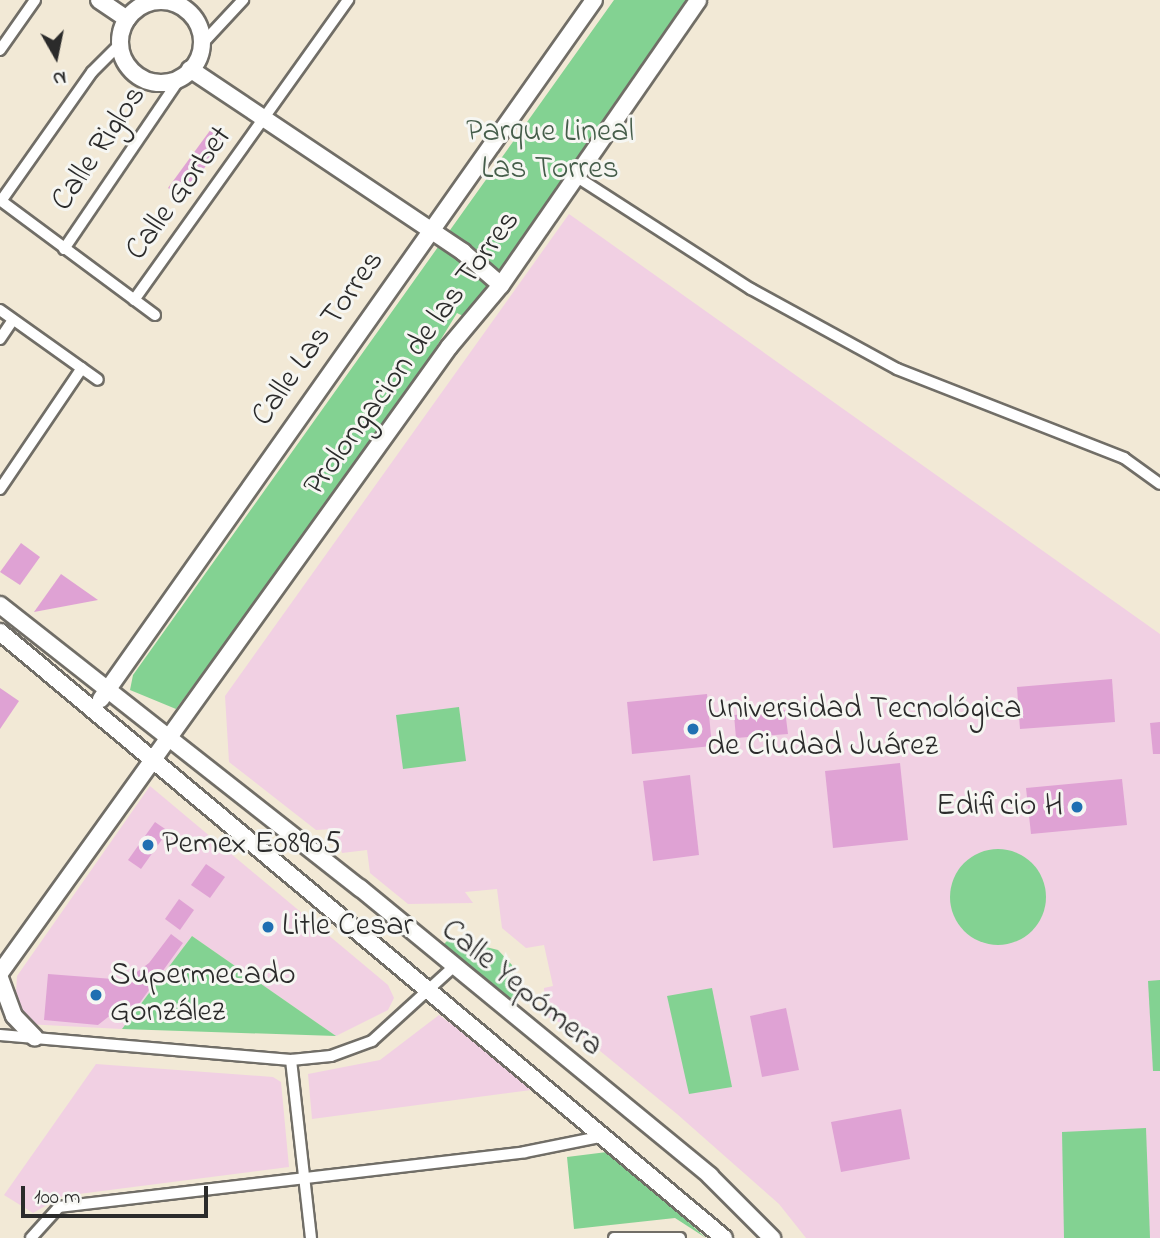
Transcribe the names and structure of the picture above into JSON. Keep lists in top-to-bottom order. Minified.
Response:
{"streets":{"main road":["Calle Las Torres","Prolongacion de las Torres","Calle Yepómera"],"street":["Calle Riglos","Calle Gorbet"]},"crossings":[["Calle Las Torres","Calle Yepómera"],["Prolongacion de las Torres","Calle Yepómera"]],"parks":["Parque Lineal Las Torres"],"places":["Universidad Tecnológica de Ciudad Juárez","Edificio H","Pemex E08905","Litle Cesar","Supermecado González"],"scale_bar":"100 m","north":"bottom"}
